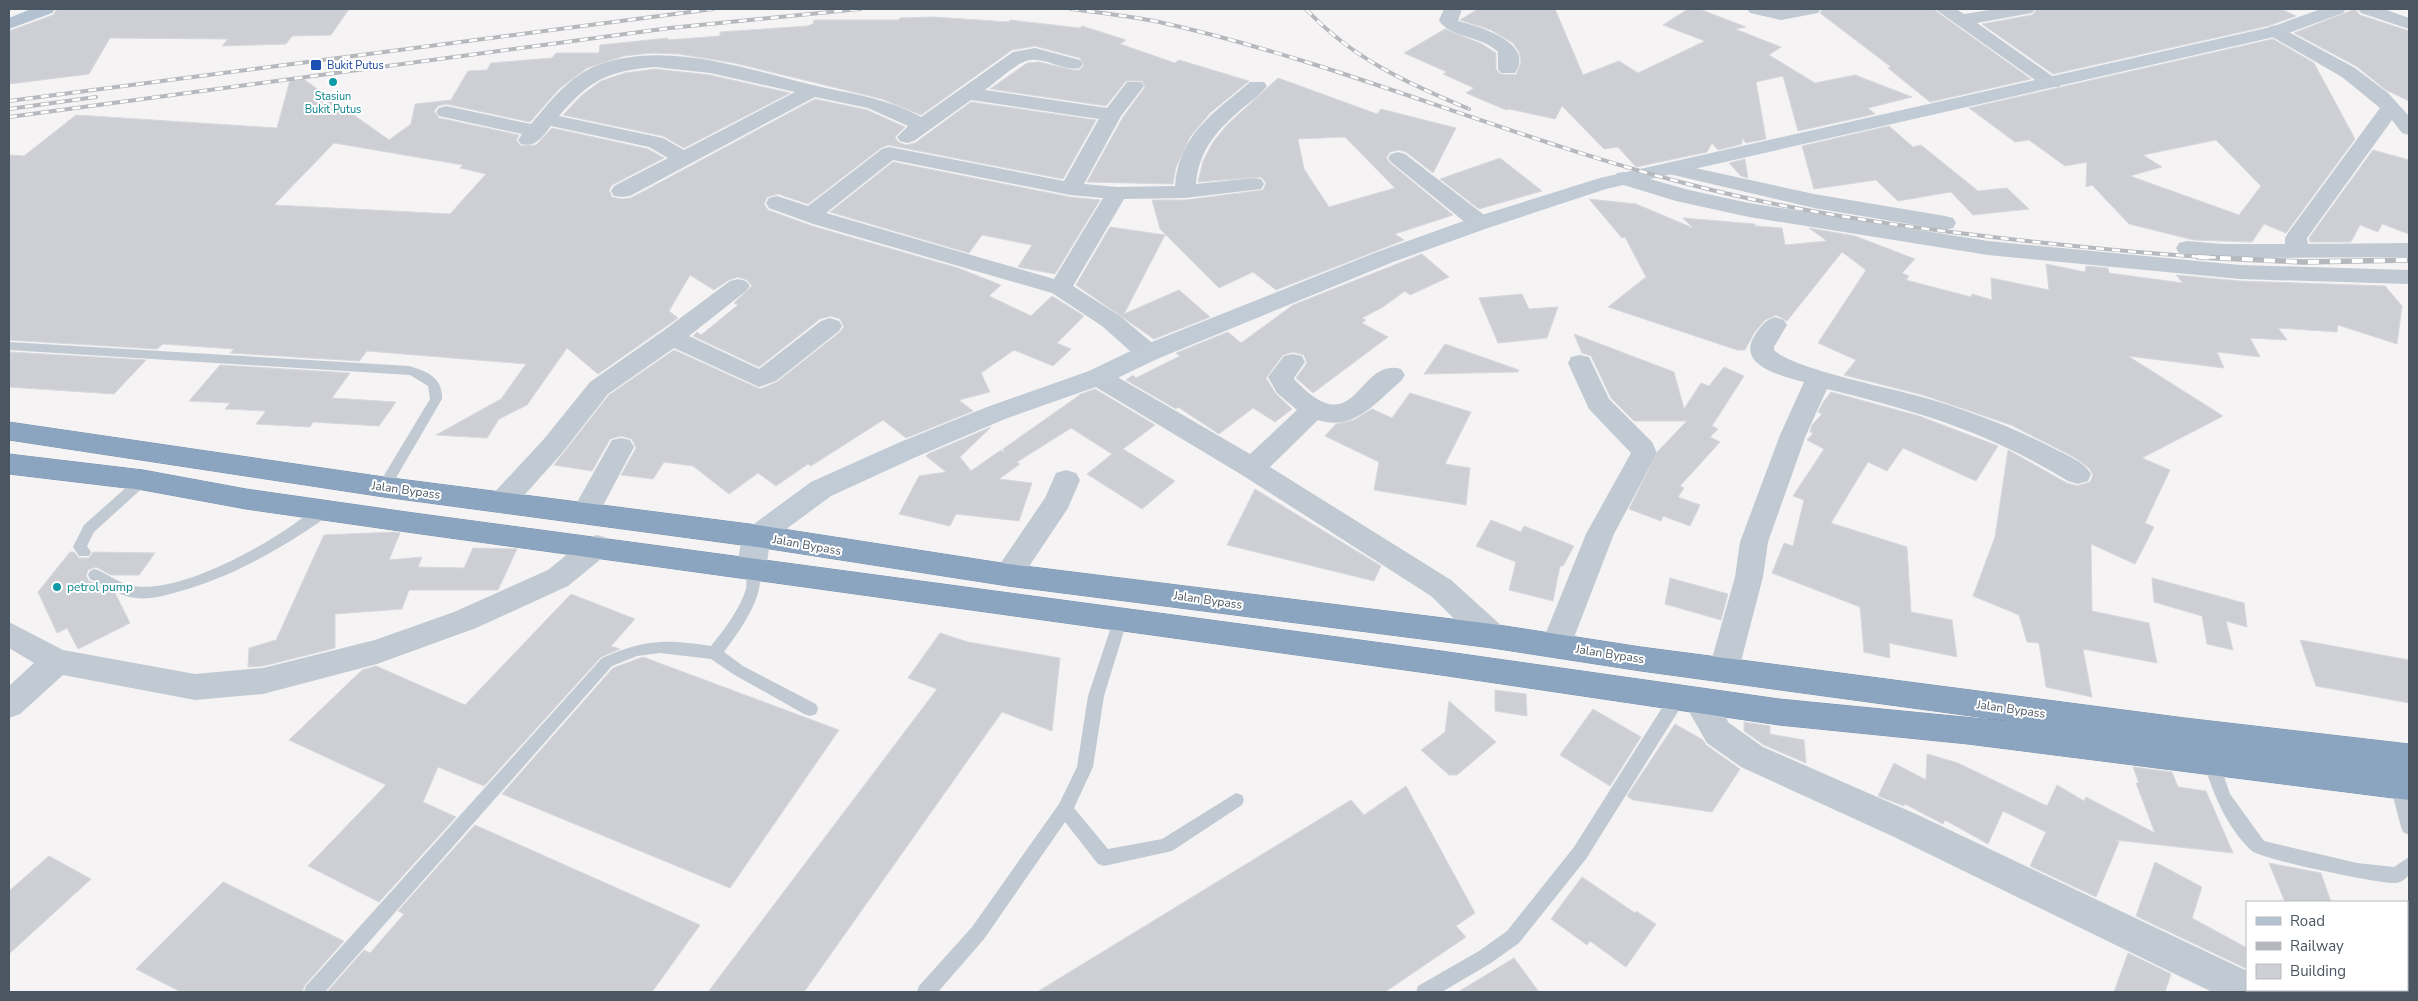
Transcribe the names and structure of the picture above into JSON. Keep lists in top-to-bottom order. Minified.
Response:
{"streets":{"highway":["Jalan Bypass"]},"places":{"transit":["Bukit Putus"],"other":["Stasiun Bukit Putus","petrol pump"]},"legend":["Road","Railway","Building"]}
